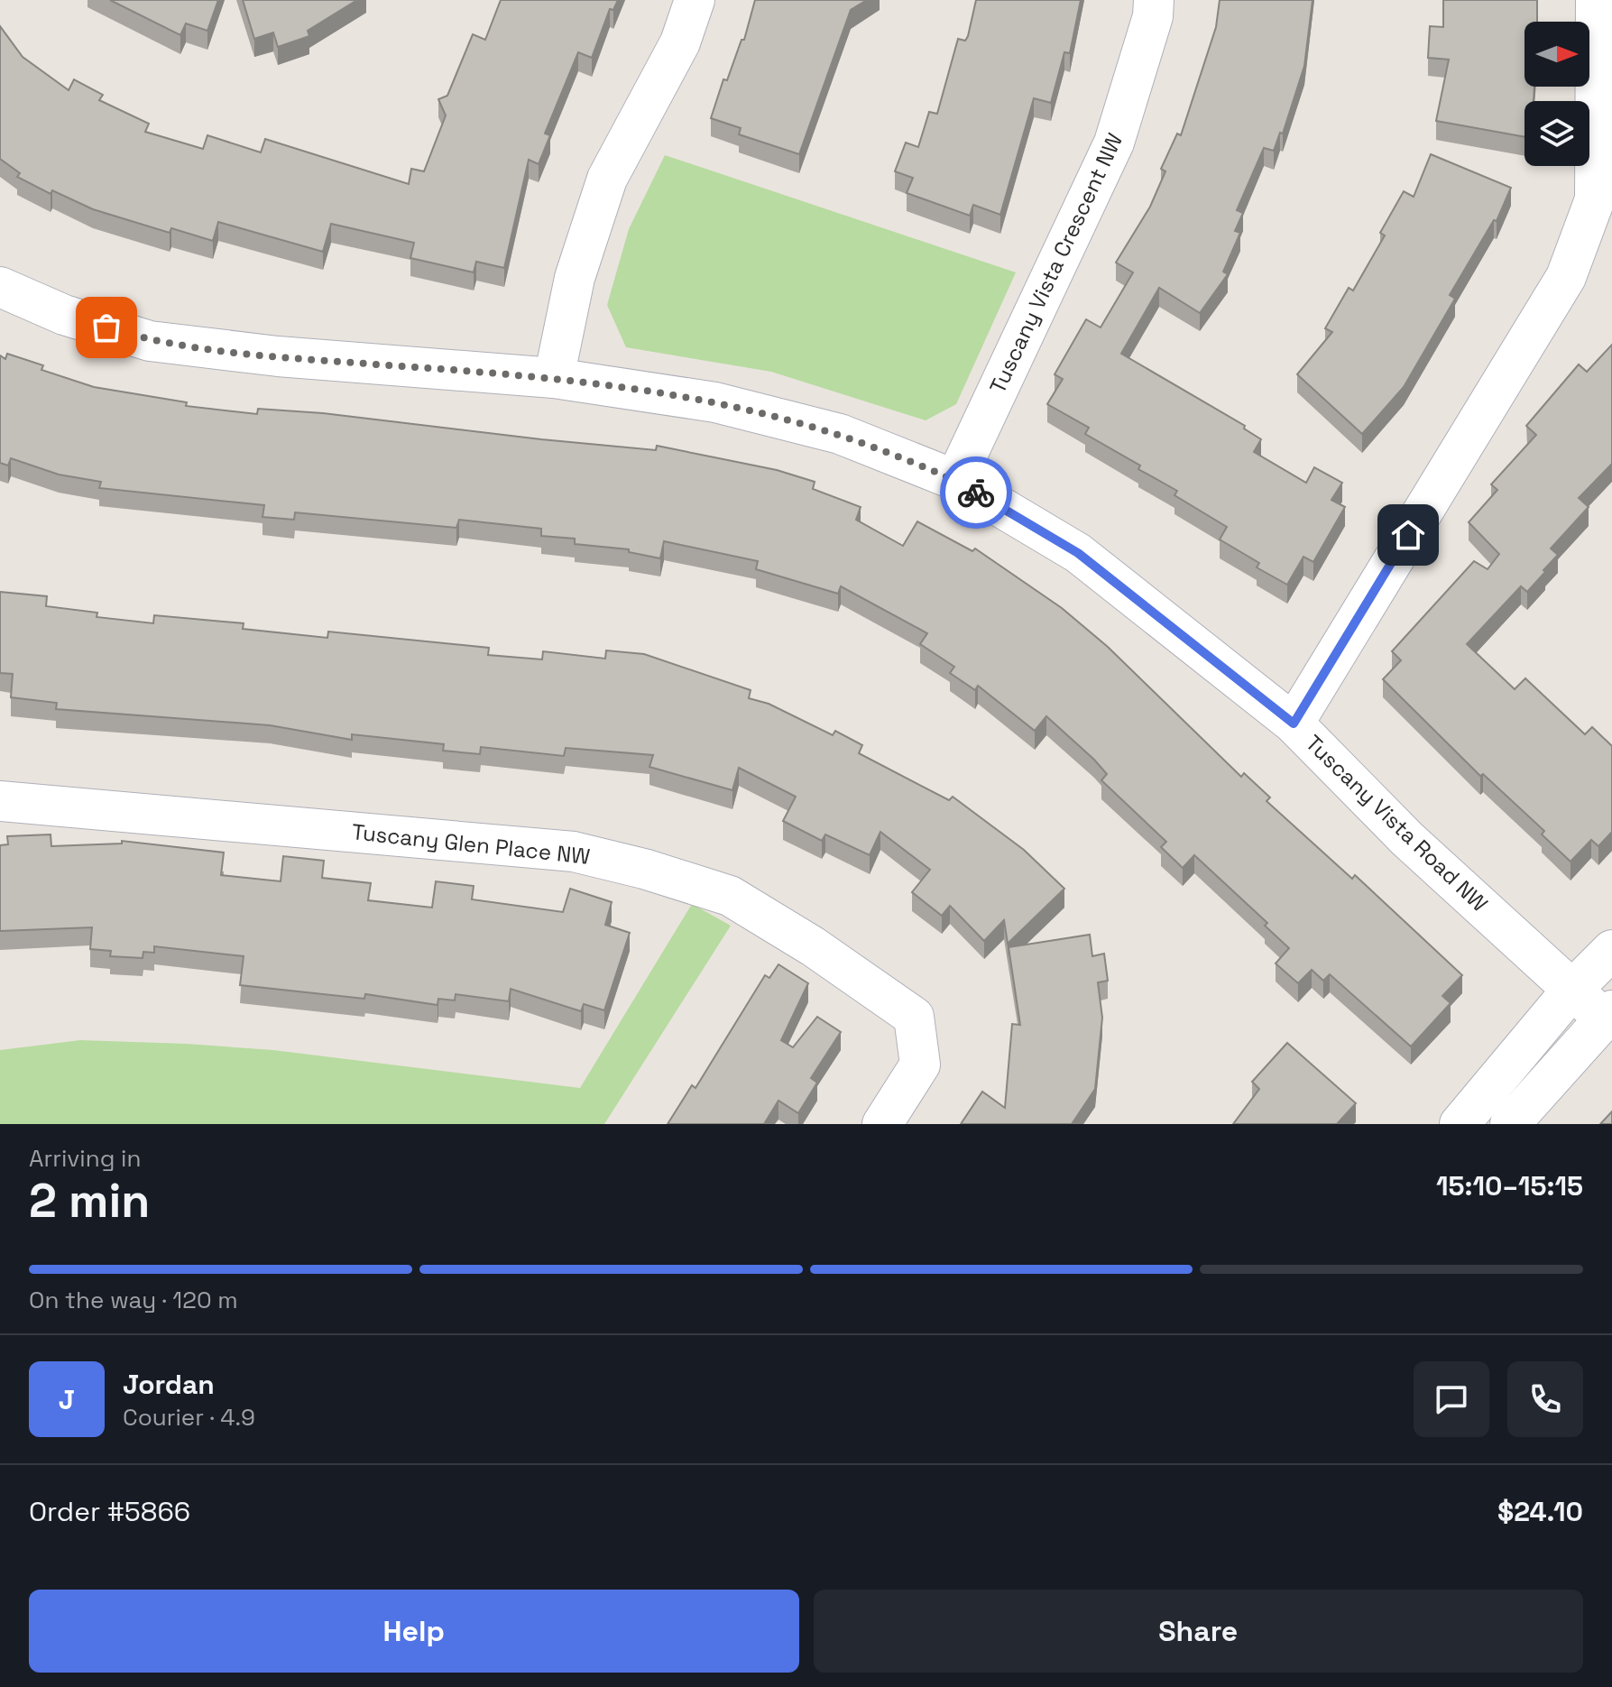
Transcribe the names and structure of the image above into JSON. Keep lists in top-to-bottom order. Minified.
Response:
{"streets":{"street":["Tuscany Vista Crescent NW","Tuscany Vista Road NW","Tuscany Glen Place NW"]},"crossings":[["Tuscany Vista Crescent NW","Tuscany Vista Road NW"]],"north":"right","page":{"heading":["2 min","Arriving in","15:10–15:15"],"panel":["Jordan","Courier · 4.9","Order #5866","$24.10"],"bar":"On the way · 120 m","round":"J","buttons":["Help","Share"]}}
